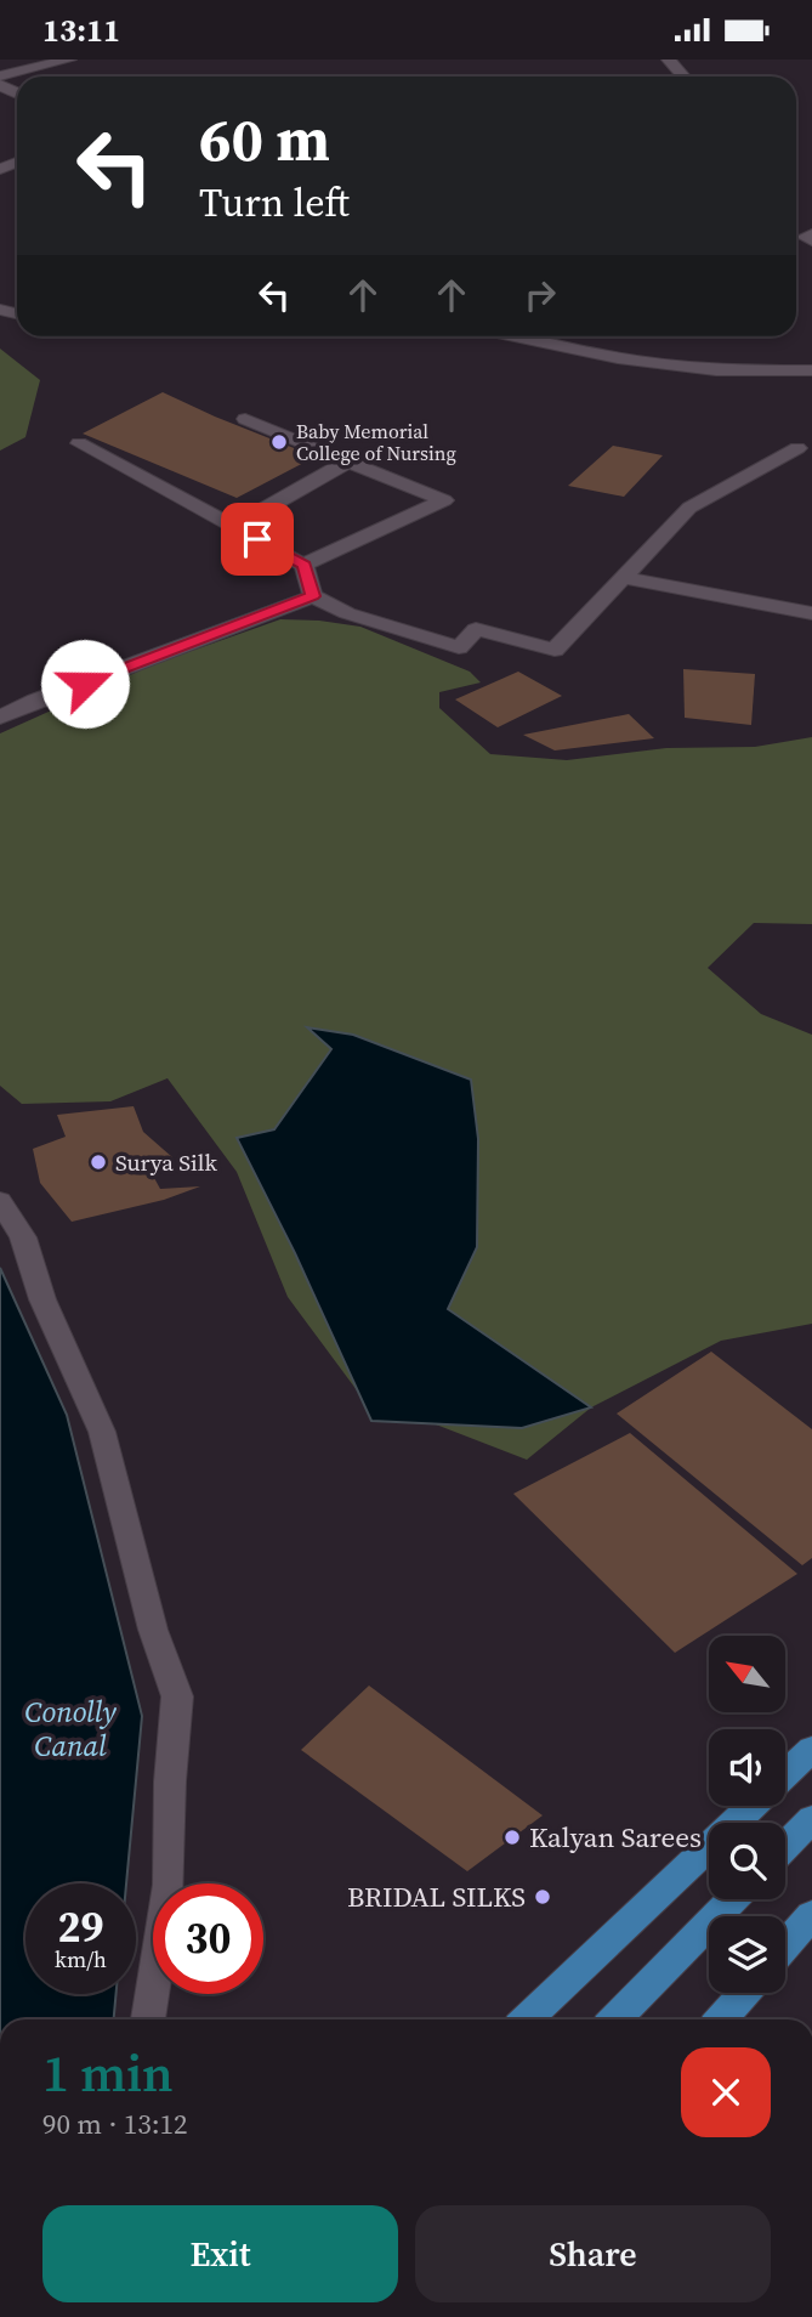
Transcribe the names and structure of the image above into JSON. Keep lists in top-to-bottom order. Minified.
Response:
{"water":["Conolly Canal"],"places":["Baby Memorial College of Nursing","Surya Silk","Kalyan Sarees","BRIDAL SILKS"],"north":"top left","page":{"status":"13:11","turn":["60 m","Turn left"],"speed":"29 km/h","limit":"30","heading":["1 min","90 m · 13:12"],"buttons":["Exit","Share"]}}
